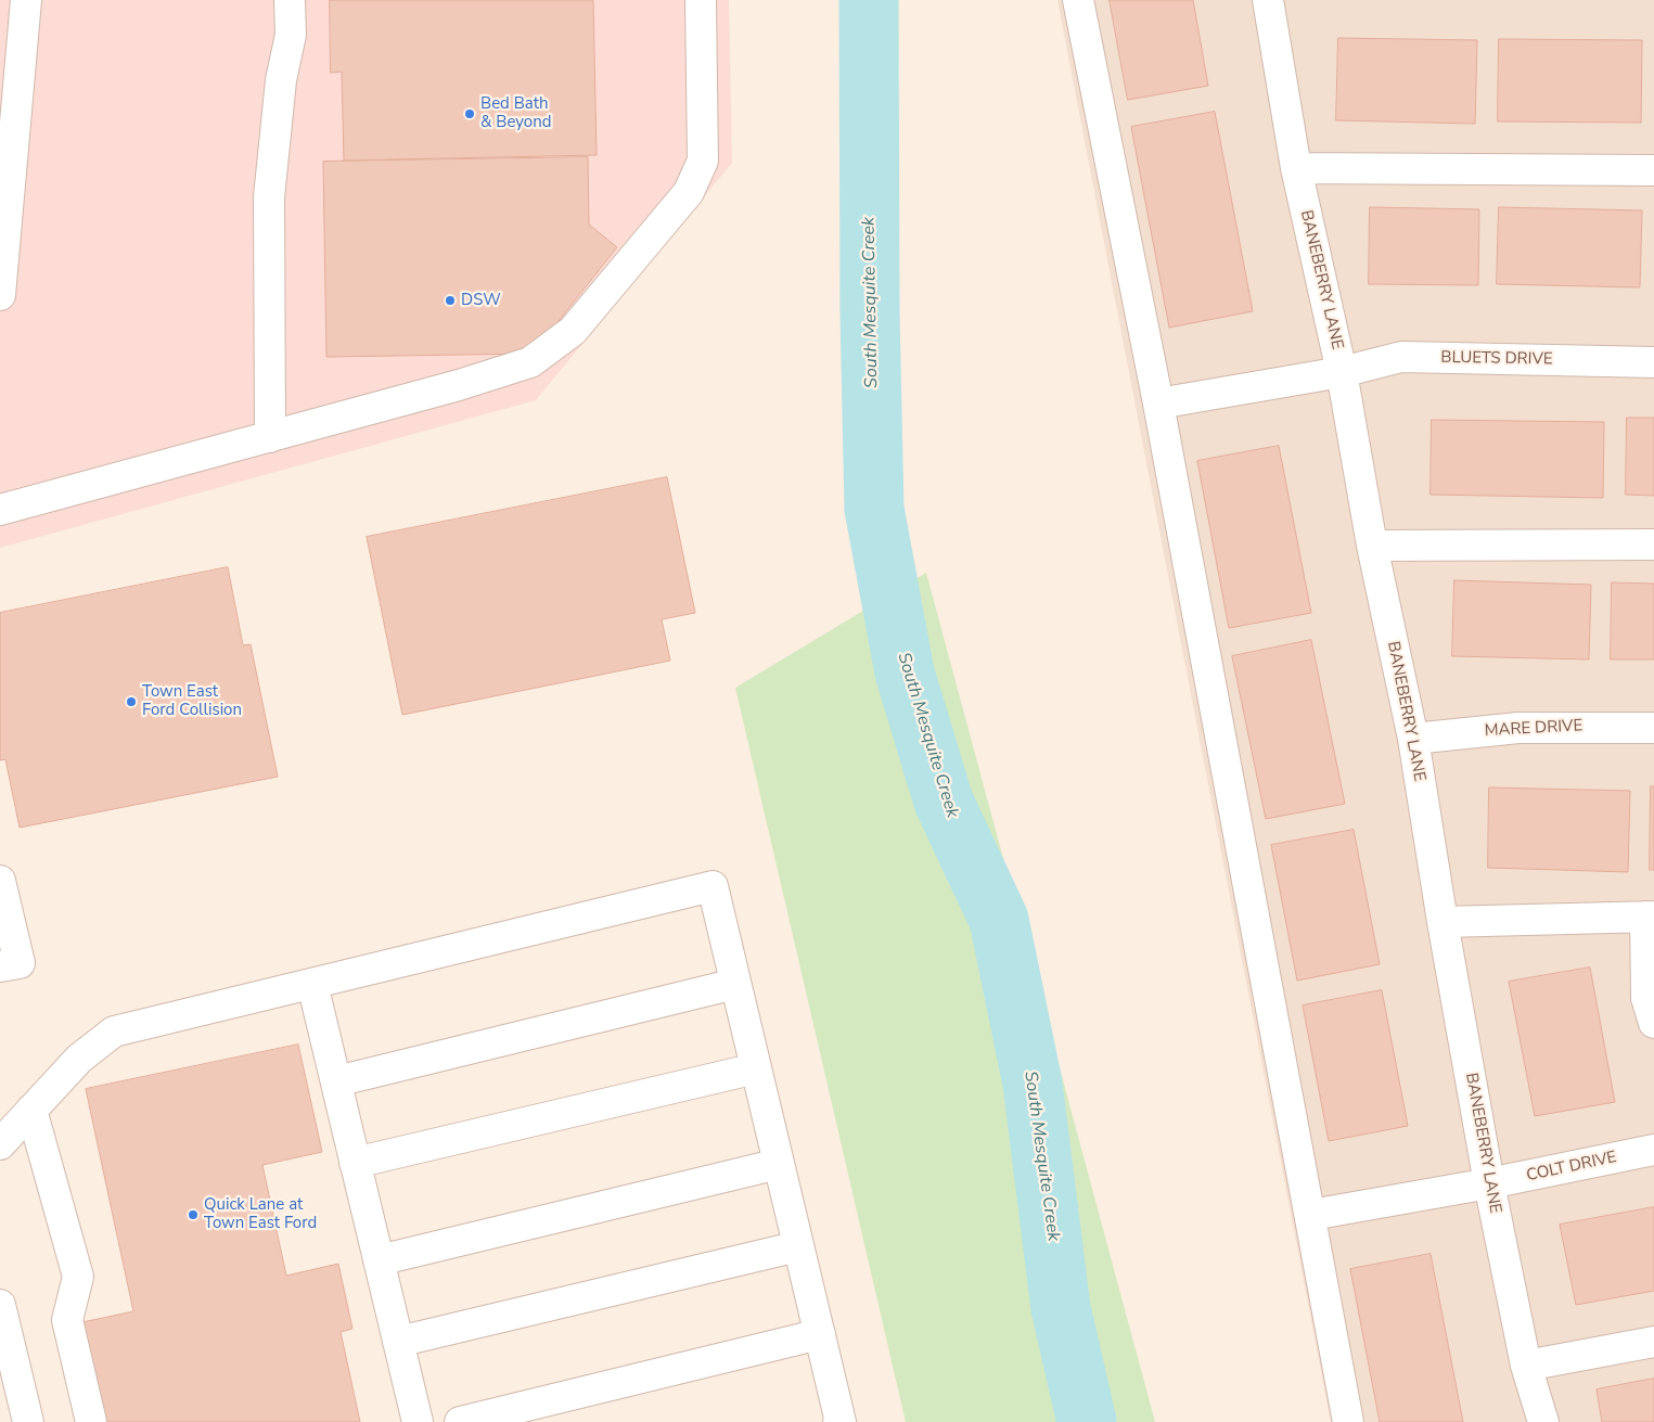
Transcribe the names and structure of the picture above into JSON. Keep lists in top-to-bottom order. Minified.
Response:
{"streets":{"street":["BANEBERRY LANE","BLUETS DRIVE","MARE DRIVE","COLT DRIVE"]},"crossings":[["BANEBERRY LANE","BLUETS DRIVE"],["BANEBERRY LANE","MARE DRIVE"],["BANEBERRY LANE","COLT DRIVE"]],"water":["South Mesquite Creek"],"places":["Bed Bath & Beyond","DSW","Town East Ford Collision","Quick Lane at Town East Ford"]}
